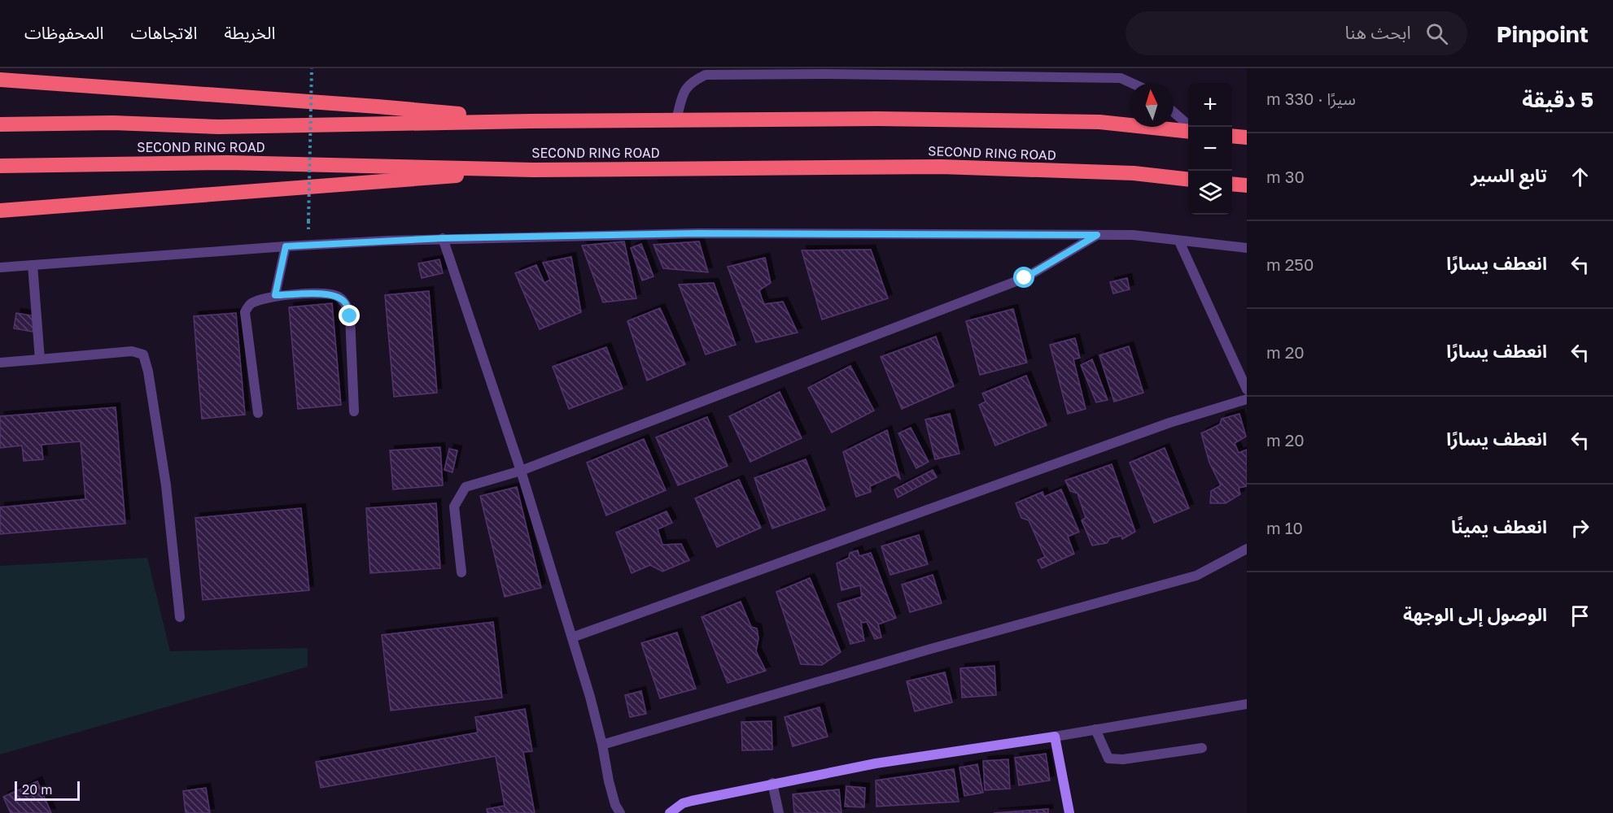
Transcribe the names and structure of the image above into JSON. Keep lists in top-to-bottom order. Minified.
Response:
{"streets":{"highway":["SECOND RING ROAD"]},"scale_bar":"20 m","north":"top","page":{"header":"Pinpoint","search":"ابحث هنا","nav":["الخريطة","الاتجاهات","المحفوظات"],"heading":["5 دقيقة","سيرًا · 330 m"],"map_buttons":["+","−"],"list":[["تابع السير","30 m"],["انعطف يسارًا","250 m"],["انعطف يسارًا","20 m"],["انعطف يسارًا","20 m"],["انعطف يمينًا","10 m"],"الوصول إلى الوجهة"],"scale":"20 m"}}
